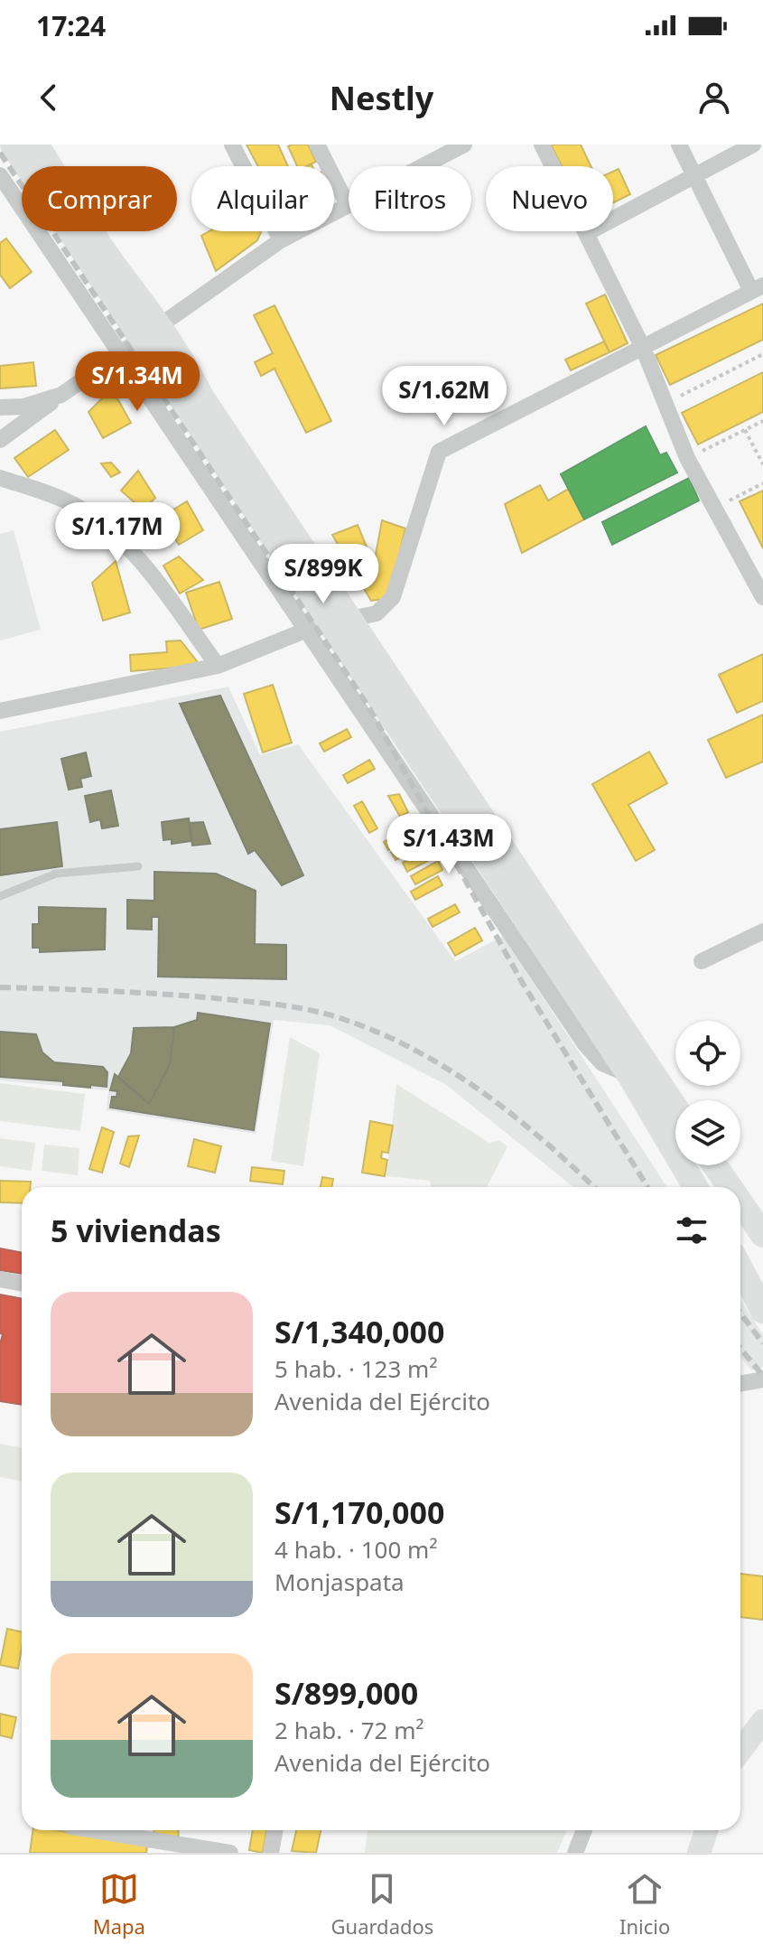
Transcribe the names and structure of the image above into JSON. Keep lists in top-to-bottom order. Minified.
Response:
{"page":{"status":"17:24","header":"Nestly","chip":["Comprar","Alquilar","Filtros","Nuevo"],"price":["S/1.34M","S/1.62M","S/1.17M","S/899K","S/1.43M"],"heading":"5 viviendas","list":[{"name":"S/1,340,000","note":"5 hab. · 123 m² · Avenida del Ejército"},{"name":"S/1,170,000","note":"4 hab. · 100 m² · Monjaspata"},{"name":"S/899,000","note":"2 hab. · 72 m² · Avenida del Ejército"}],"tabs":["Mapa","Guardados","Inicio"]}}
